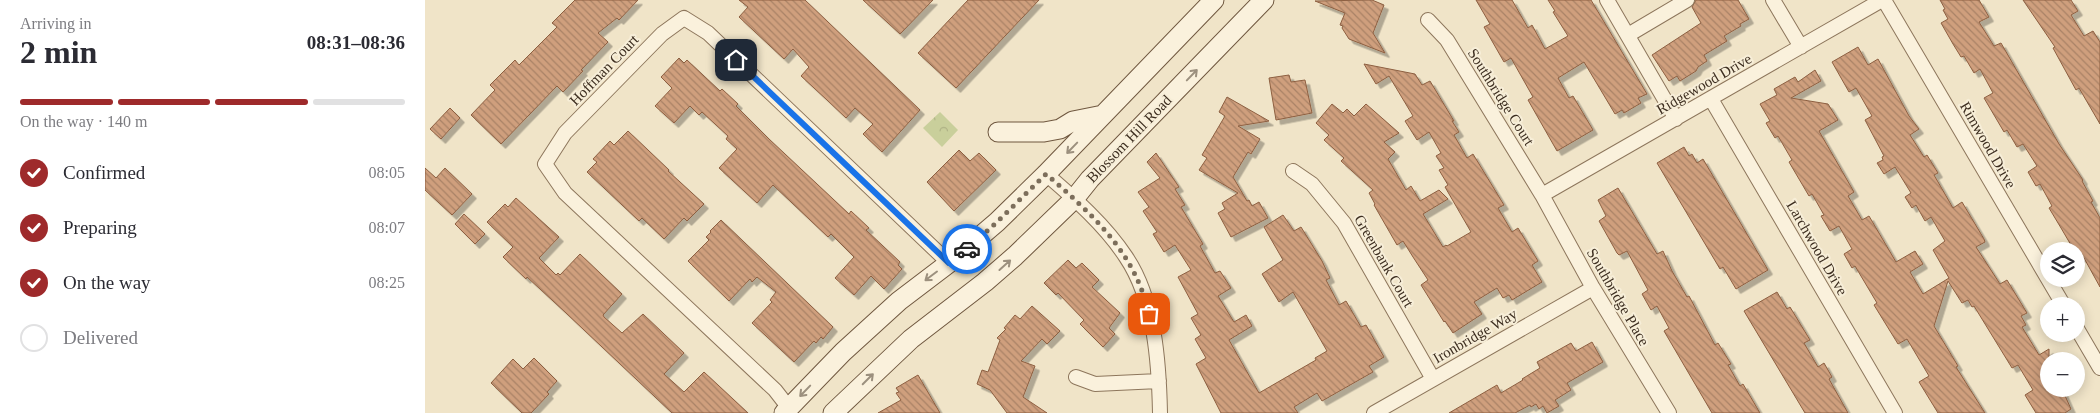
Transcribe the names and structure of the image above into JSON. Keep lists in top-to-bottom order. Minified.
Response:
{"streets":{"main road":["Blossom Hill Road"],"street":["Hoffman Court","Ridgewood Drive","Southbridge Court","Rimwood Drive","Larchwood Drive","Greenbank Court","Southbridge Place","Ironbridge Way"]},"crossings":[["Ridgewood Drive","Southbridge Court"],["Ridgewood Drive","Rimwood Drive"],["Ridgewood Drive","Larchwood Drive"],["Ridgewood Drive","Southbridge Place"],["Southbridge Court","Southbridge Place"],["Greenbank Court","Ironbridge Way"],["Southbridge Place","Ironbridge Way"]],"page":{"heading":["2 min","Arriving in","08:31–08:36"],"bar":"On the way · 140 m","list":[["Confirmed","08:05"],["Preparing","08:07"],["On the way","08:25"],"Delivered"],"map_buttons":["+","−"]}}
